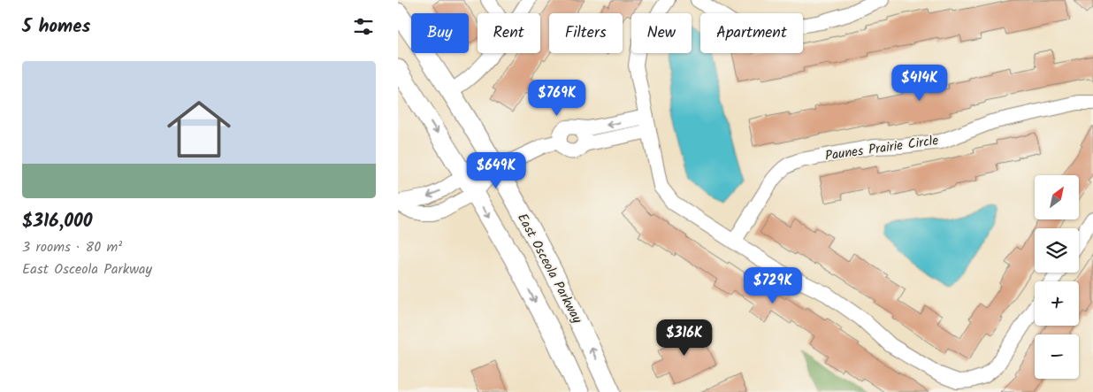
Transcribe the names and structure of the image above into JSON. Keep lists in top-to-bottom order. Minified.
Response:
{"streets":{"main road":["East Osceola Parkway"],"street":["Paunes Prairie Circle"]},"north":"top right","page":{"heading":"5 homes","chip":["Buy","Rent","Filters","New","Apartment"],"list":[{"name":"$316,000","note":"3 rooms · 80 m² · East Osceola Parkway"}],"price":["$414K","$769K","$649K","$729K","$316K"],"map_buttons":["+","−"]}}
